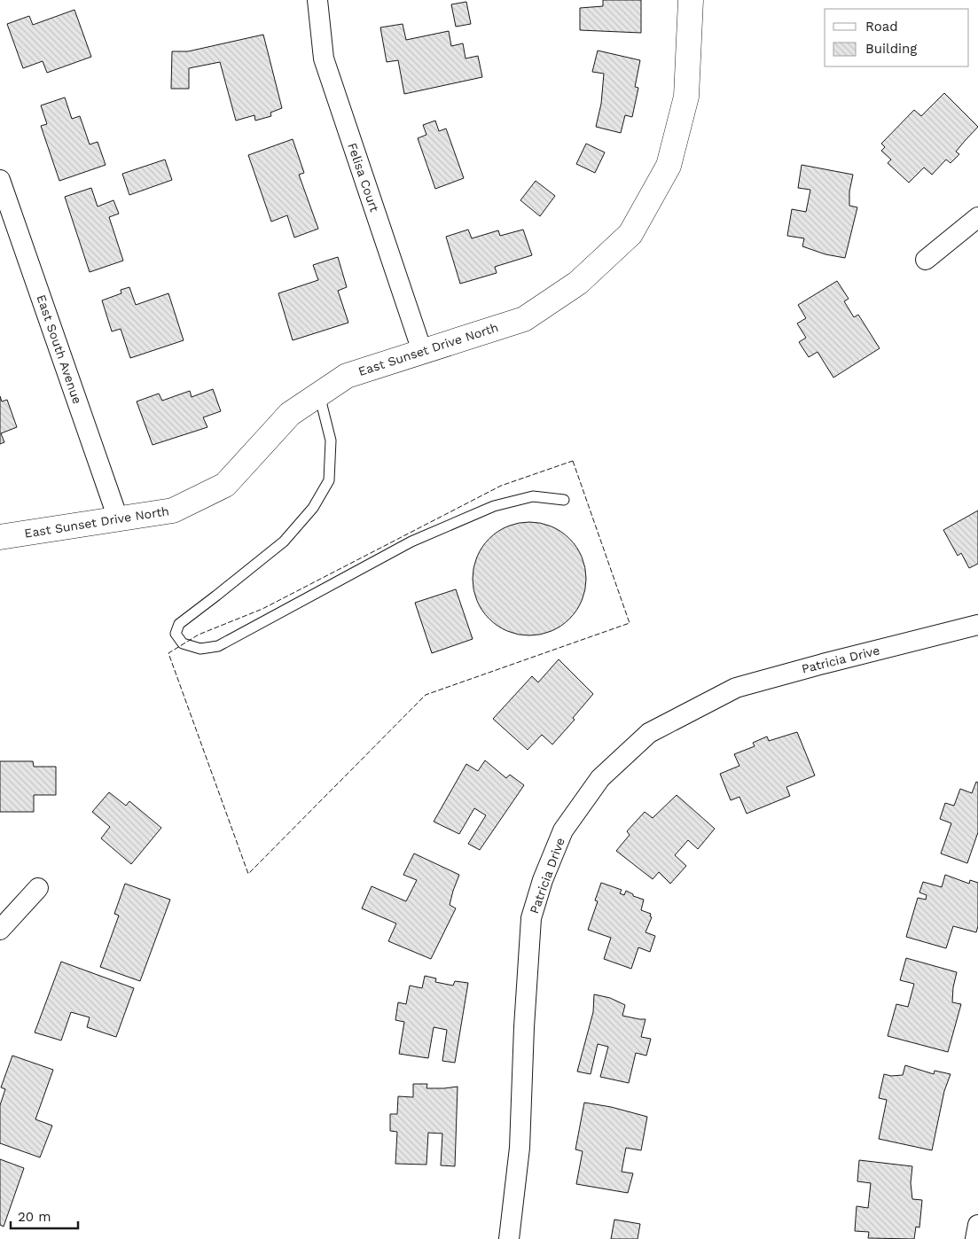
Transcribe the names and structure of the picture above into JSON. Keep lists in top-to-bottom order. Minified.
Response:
{"streets":{"street":["Felisa Court","East South Avenue","East Sunset Drive North","Patricia Drive"]},"crossings":[["Felisa Court","East Sunset Drive North"],["East South Avenue","East Sunset Drive North"]],"legend":["Road","Building"],"scale_bar":"20 m"}
